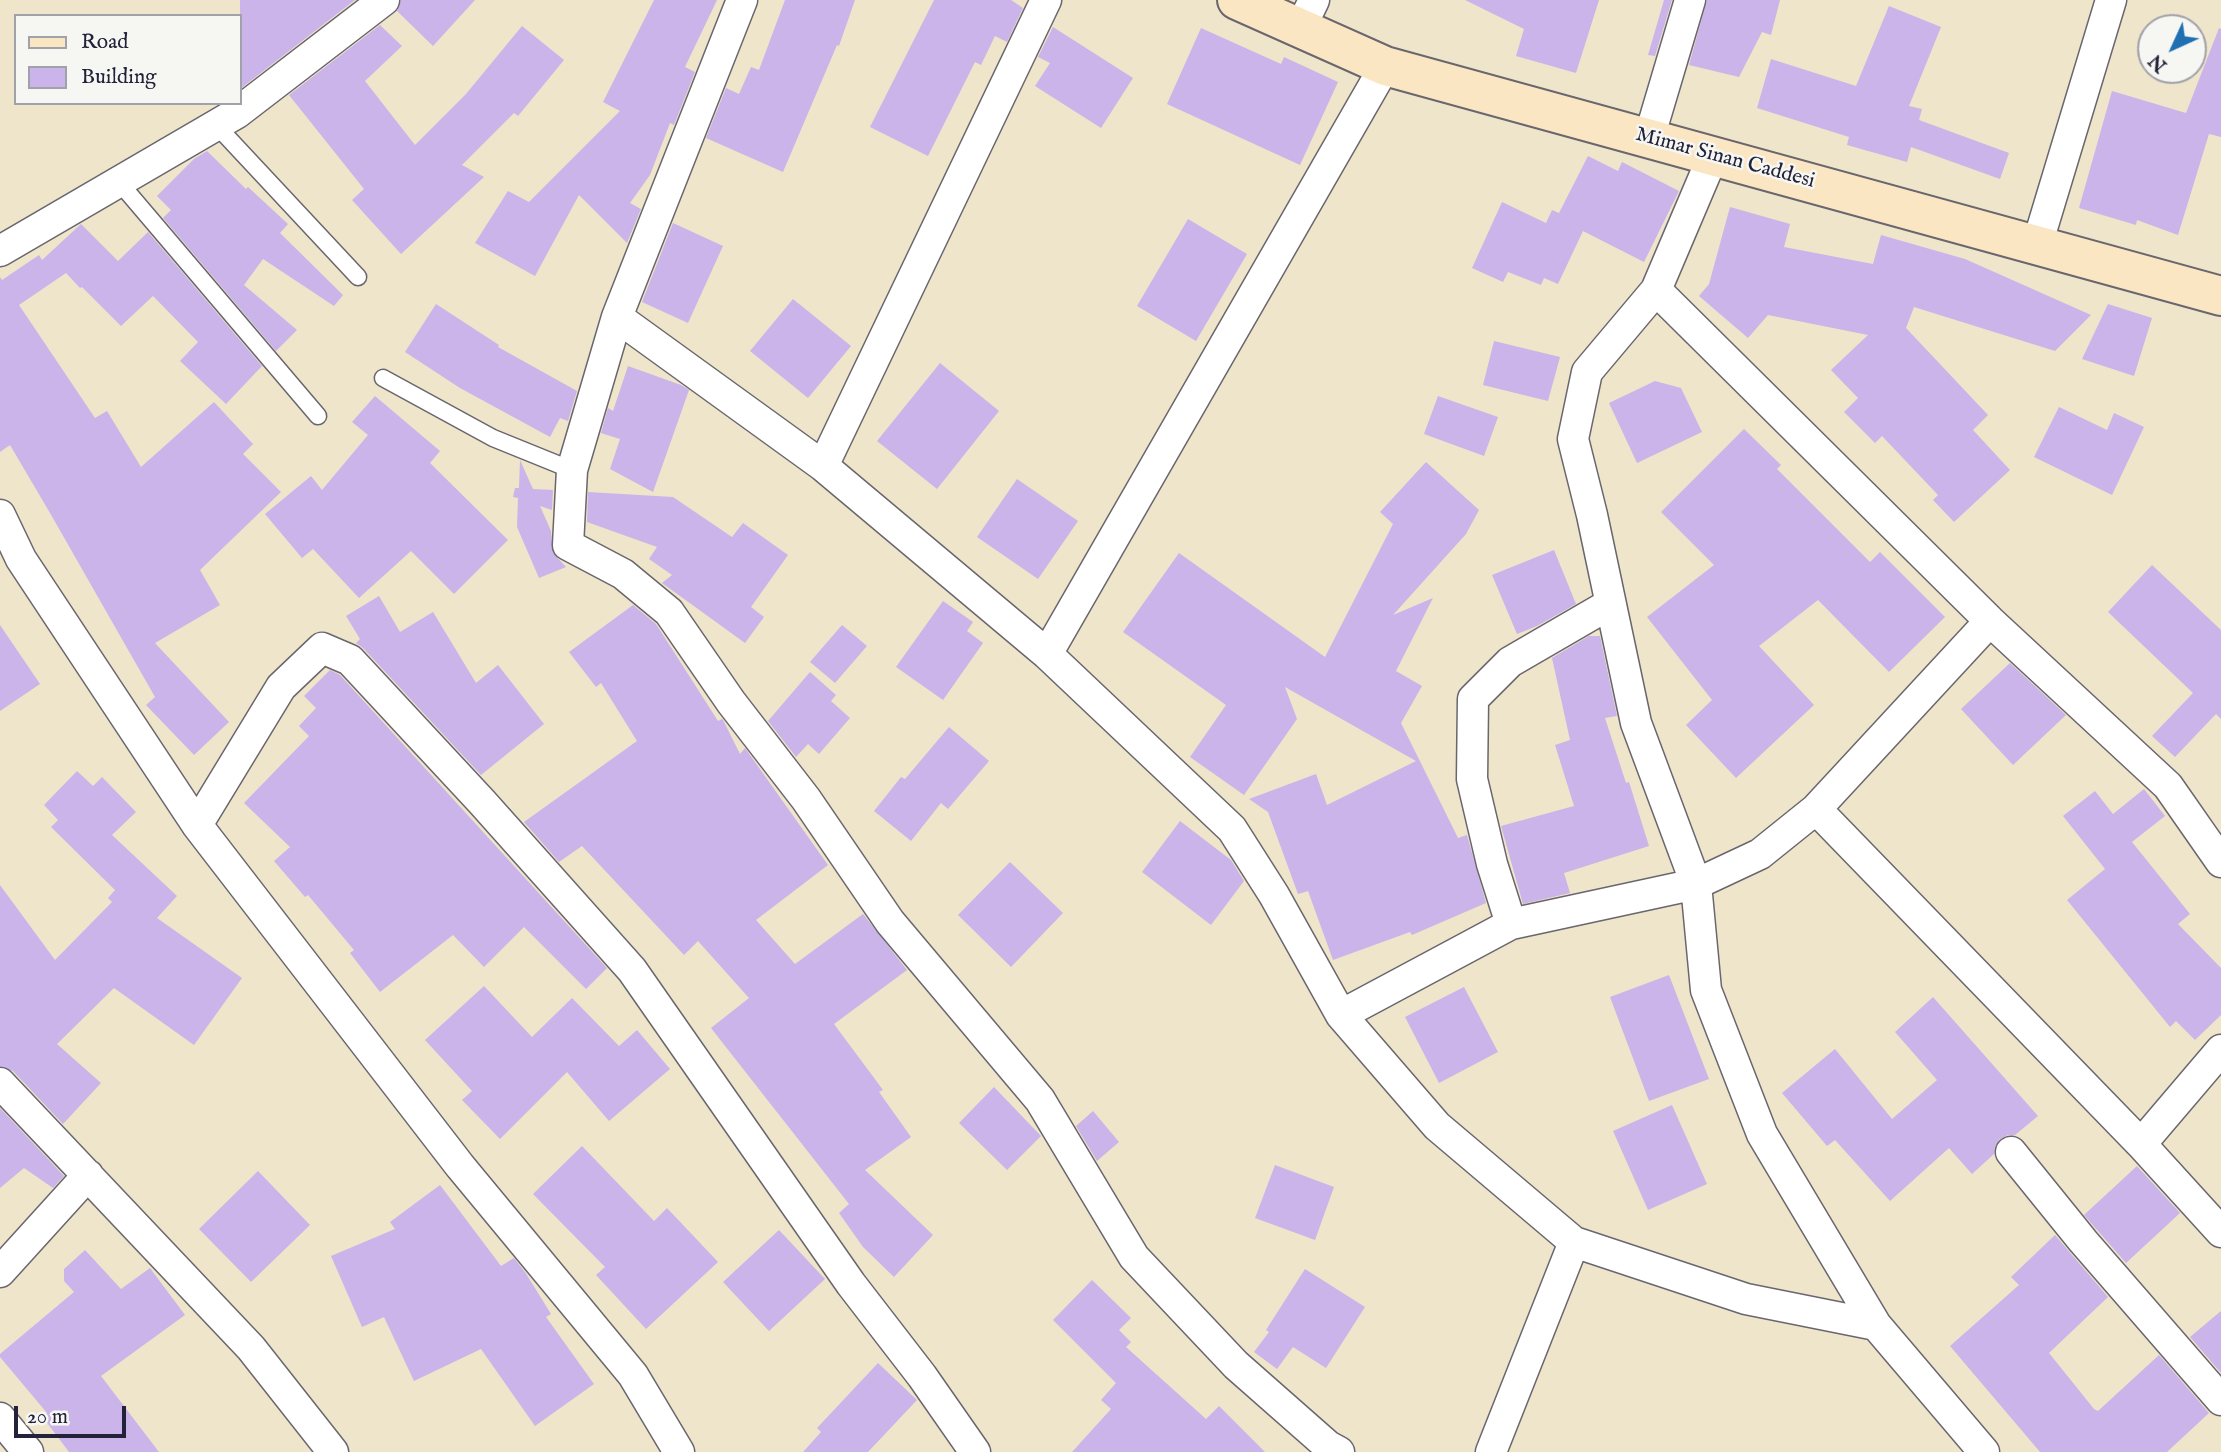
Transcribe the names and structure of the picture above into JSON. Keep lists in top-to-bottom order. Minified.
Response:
{"streets":{"street":["Mimar Sinan Caddesi"]},"legend":["Road","Building"],"scale_bar":"20 m","north":"bottom left"}
